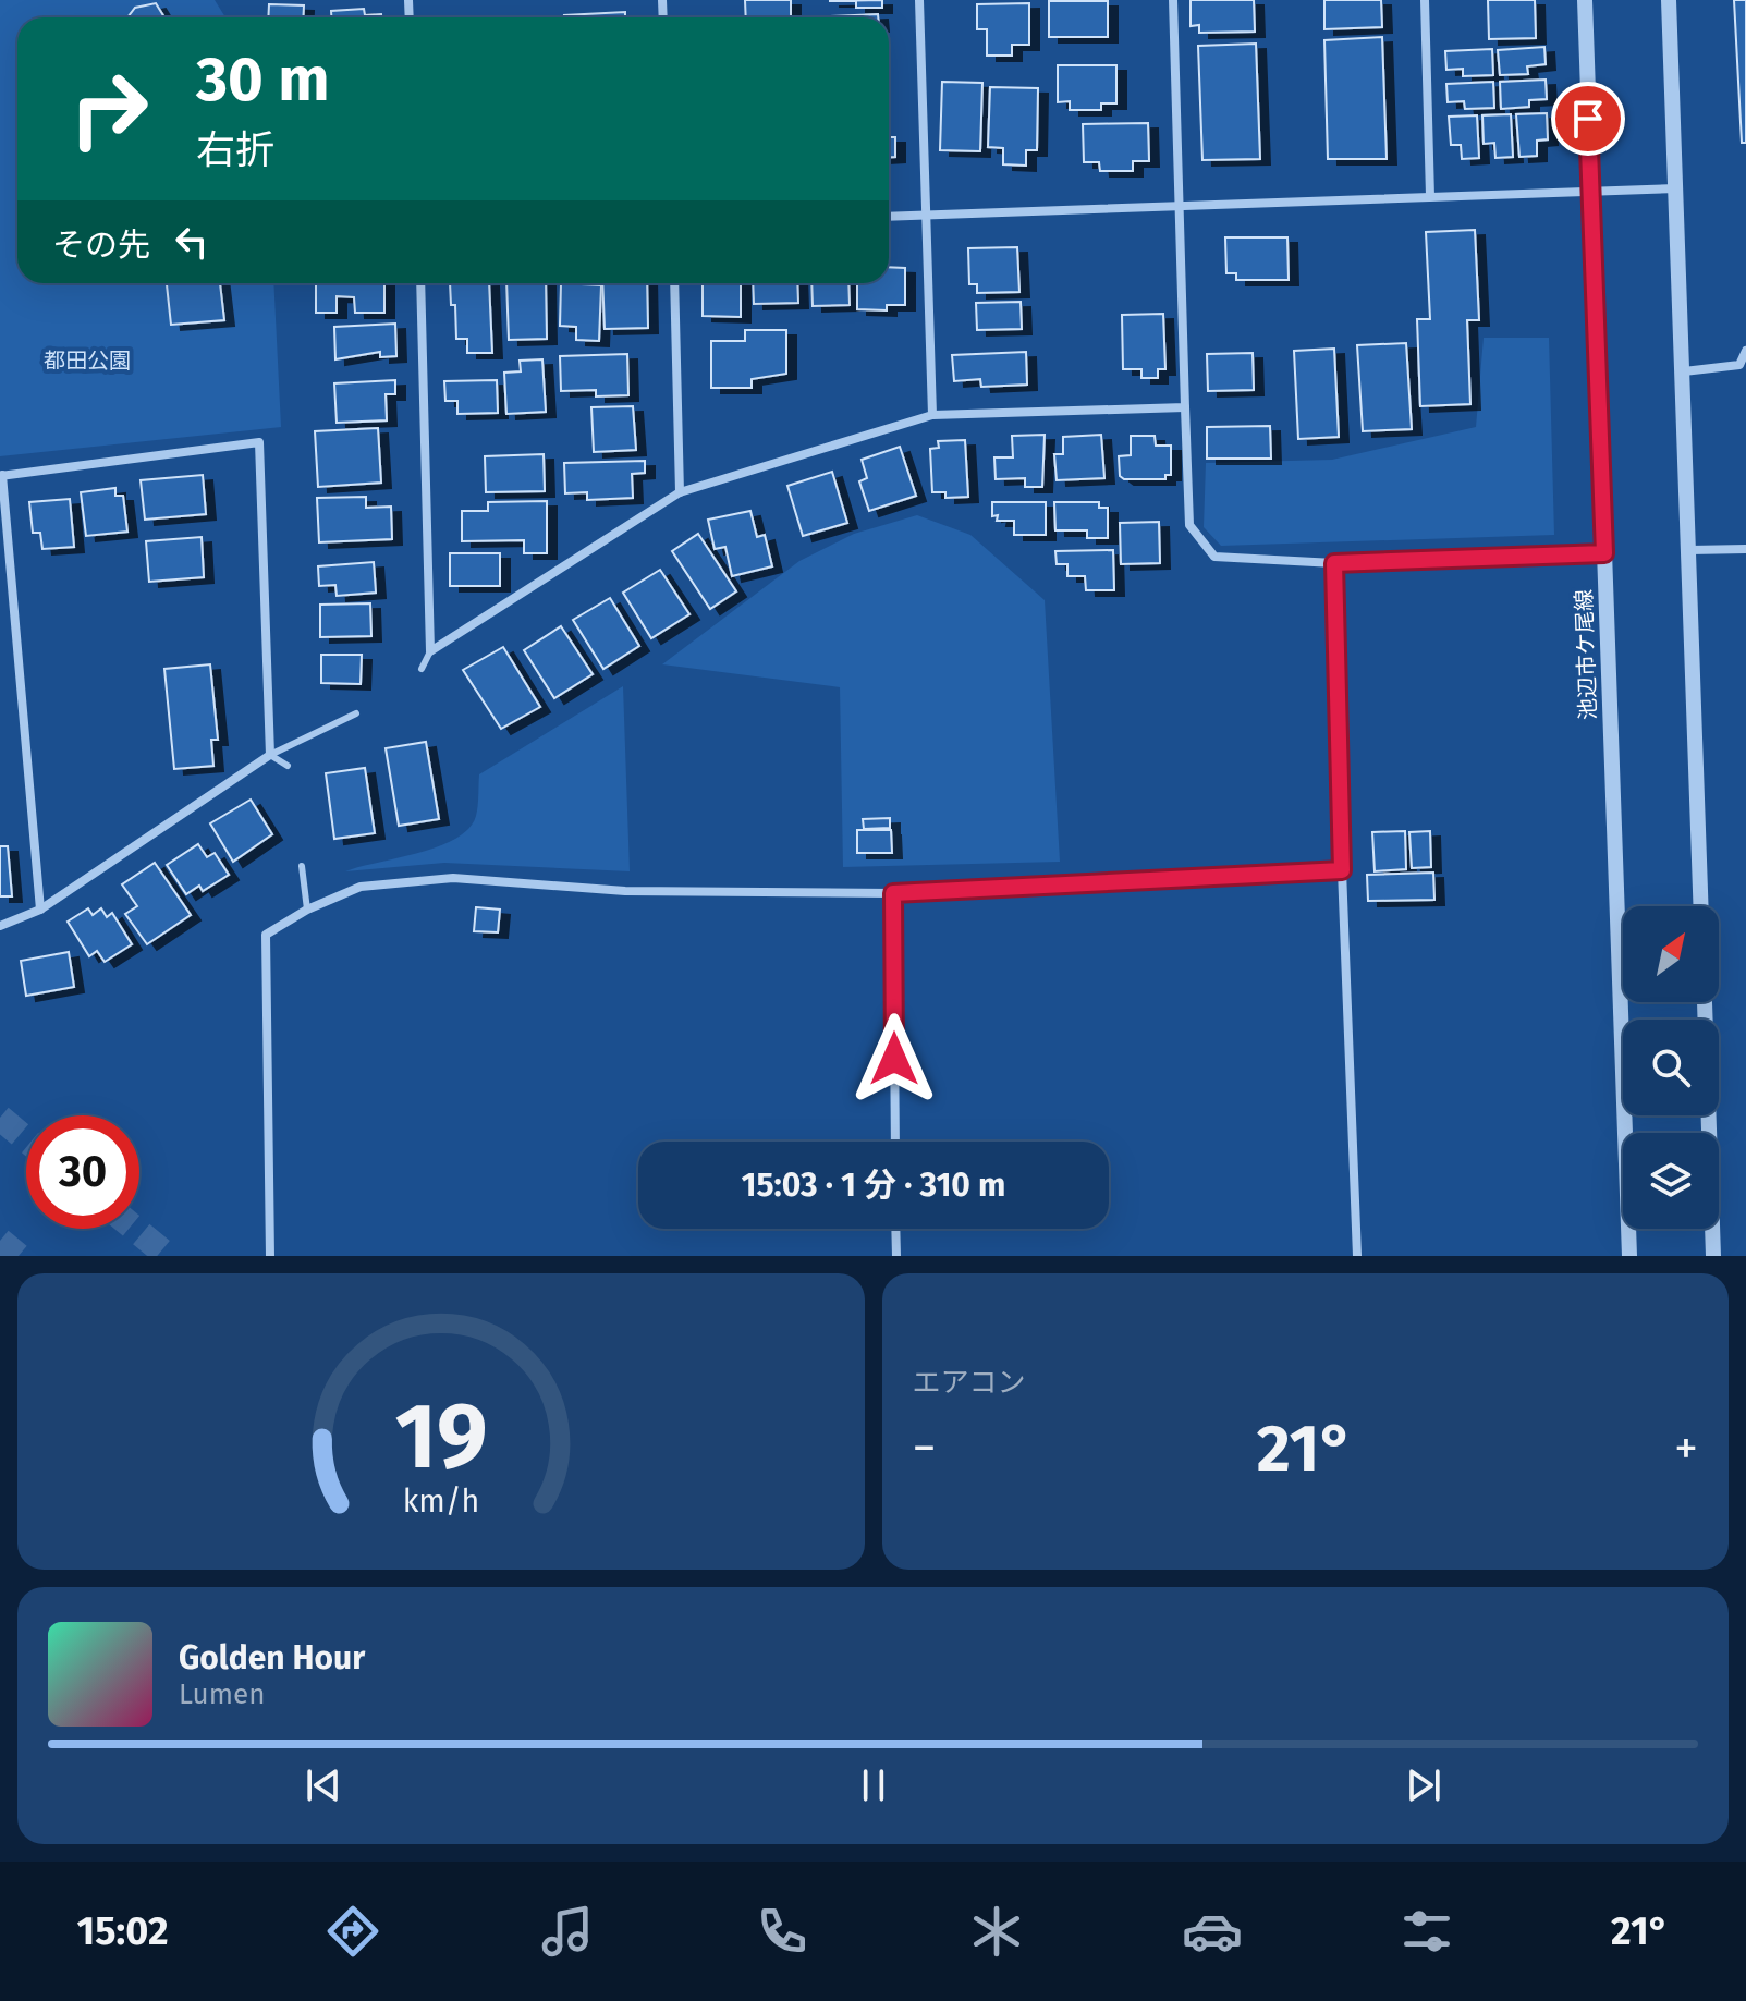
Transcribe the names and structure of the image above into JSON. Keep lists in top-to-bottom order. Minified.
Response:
{"streets":{"street":["池辺市ケ尾線"]},"parks":["都田公園"],"north":"top right","page":{"turn":["30 m","右折"],"then":"その先","limit":"30","trip":"15:03 · 1 分 · 310 m","tile":"エアコン","heat":["−","21°","+"],"song":["Golden Hour","Lumen"],"tabs":["15:02","21°"],"gauge":["19","km/h"]}}
